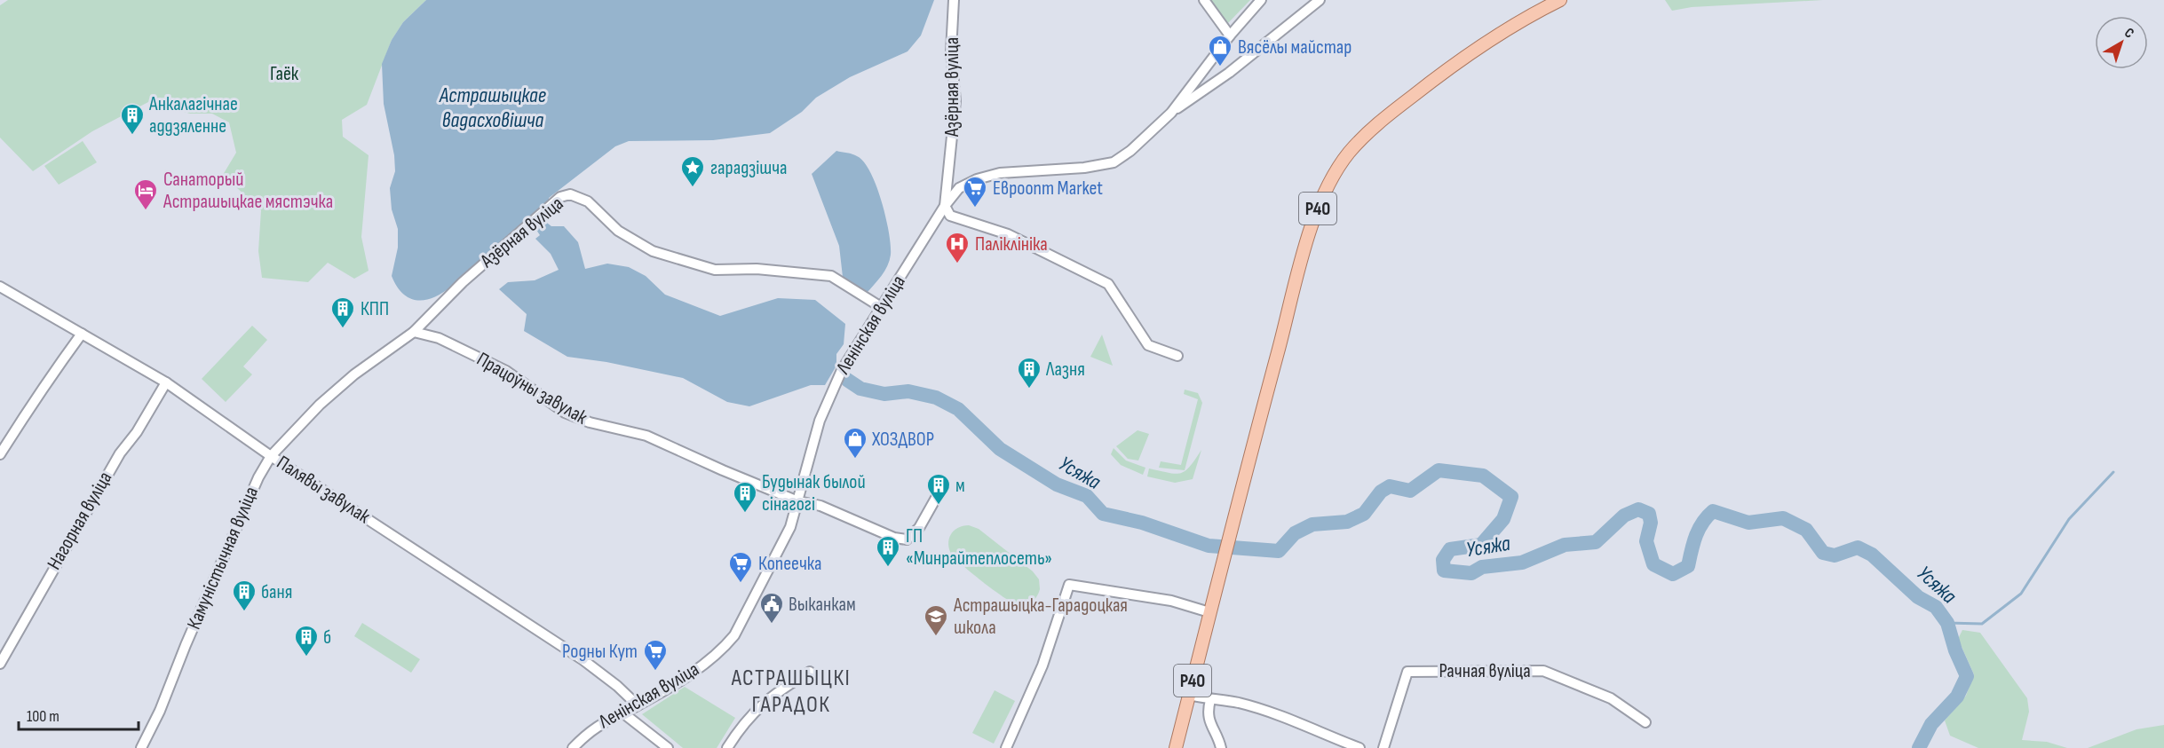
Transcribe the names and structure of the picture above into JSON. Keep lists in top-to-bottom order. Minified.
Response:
{"streets":{"main road":["Р40"],"street":["Азёрная вуліца","Ленінская вуліца","Працоўны завулак","Палявы завулак","Нагорная вуліца","Камуністычная вуліца","Рачная вуліца"]},"crossings":[["Азёрная вуліца","Ленінская вуліца"],["Азёрная вуліца","Працоўны завулак"],["Азёрная вуліца","Камуністычная вуліца"],["Ленінская вуліца","Працоўны завулак"],["Ленінская вуліца","Палявы завулак"],["Працоўны завулак","Камуністычная вуліца"],["Палявы завулак","Нагорная вуліца"],["Палявы завулак","Камуністычная вуліца"]],"districts":["АСТРАШЫЦКІ ГАРАДОК"],"water":["Астрашыцкае вадасховішча","Усяжа"],"parks":["Гаёк"],"places":{"shop":["Вясёлы майстар","ХОЗДВОР"],"building":["Анкалагічнае аддзяленне","КПП","Лазня","м","Будынак былой сінагогі","ГП «Минрайтеплосеть»","баня","б"],"place":["гарадзішча"],"supermarket":["Евроопт Market","Копеечка","Родны Кут"],"hotel":["Санаторый Астрашыцкае мястэчка"],"hospital":["Паліклініка"],"public building":["Выканкам"],"school or university":["Астрашыцка-Гарадоцкая школа"]},"scale_bar":"100 m","north":"top right"}
